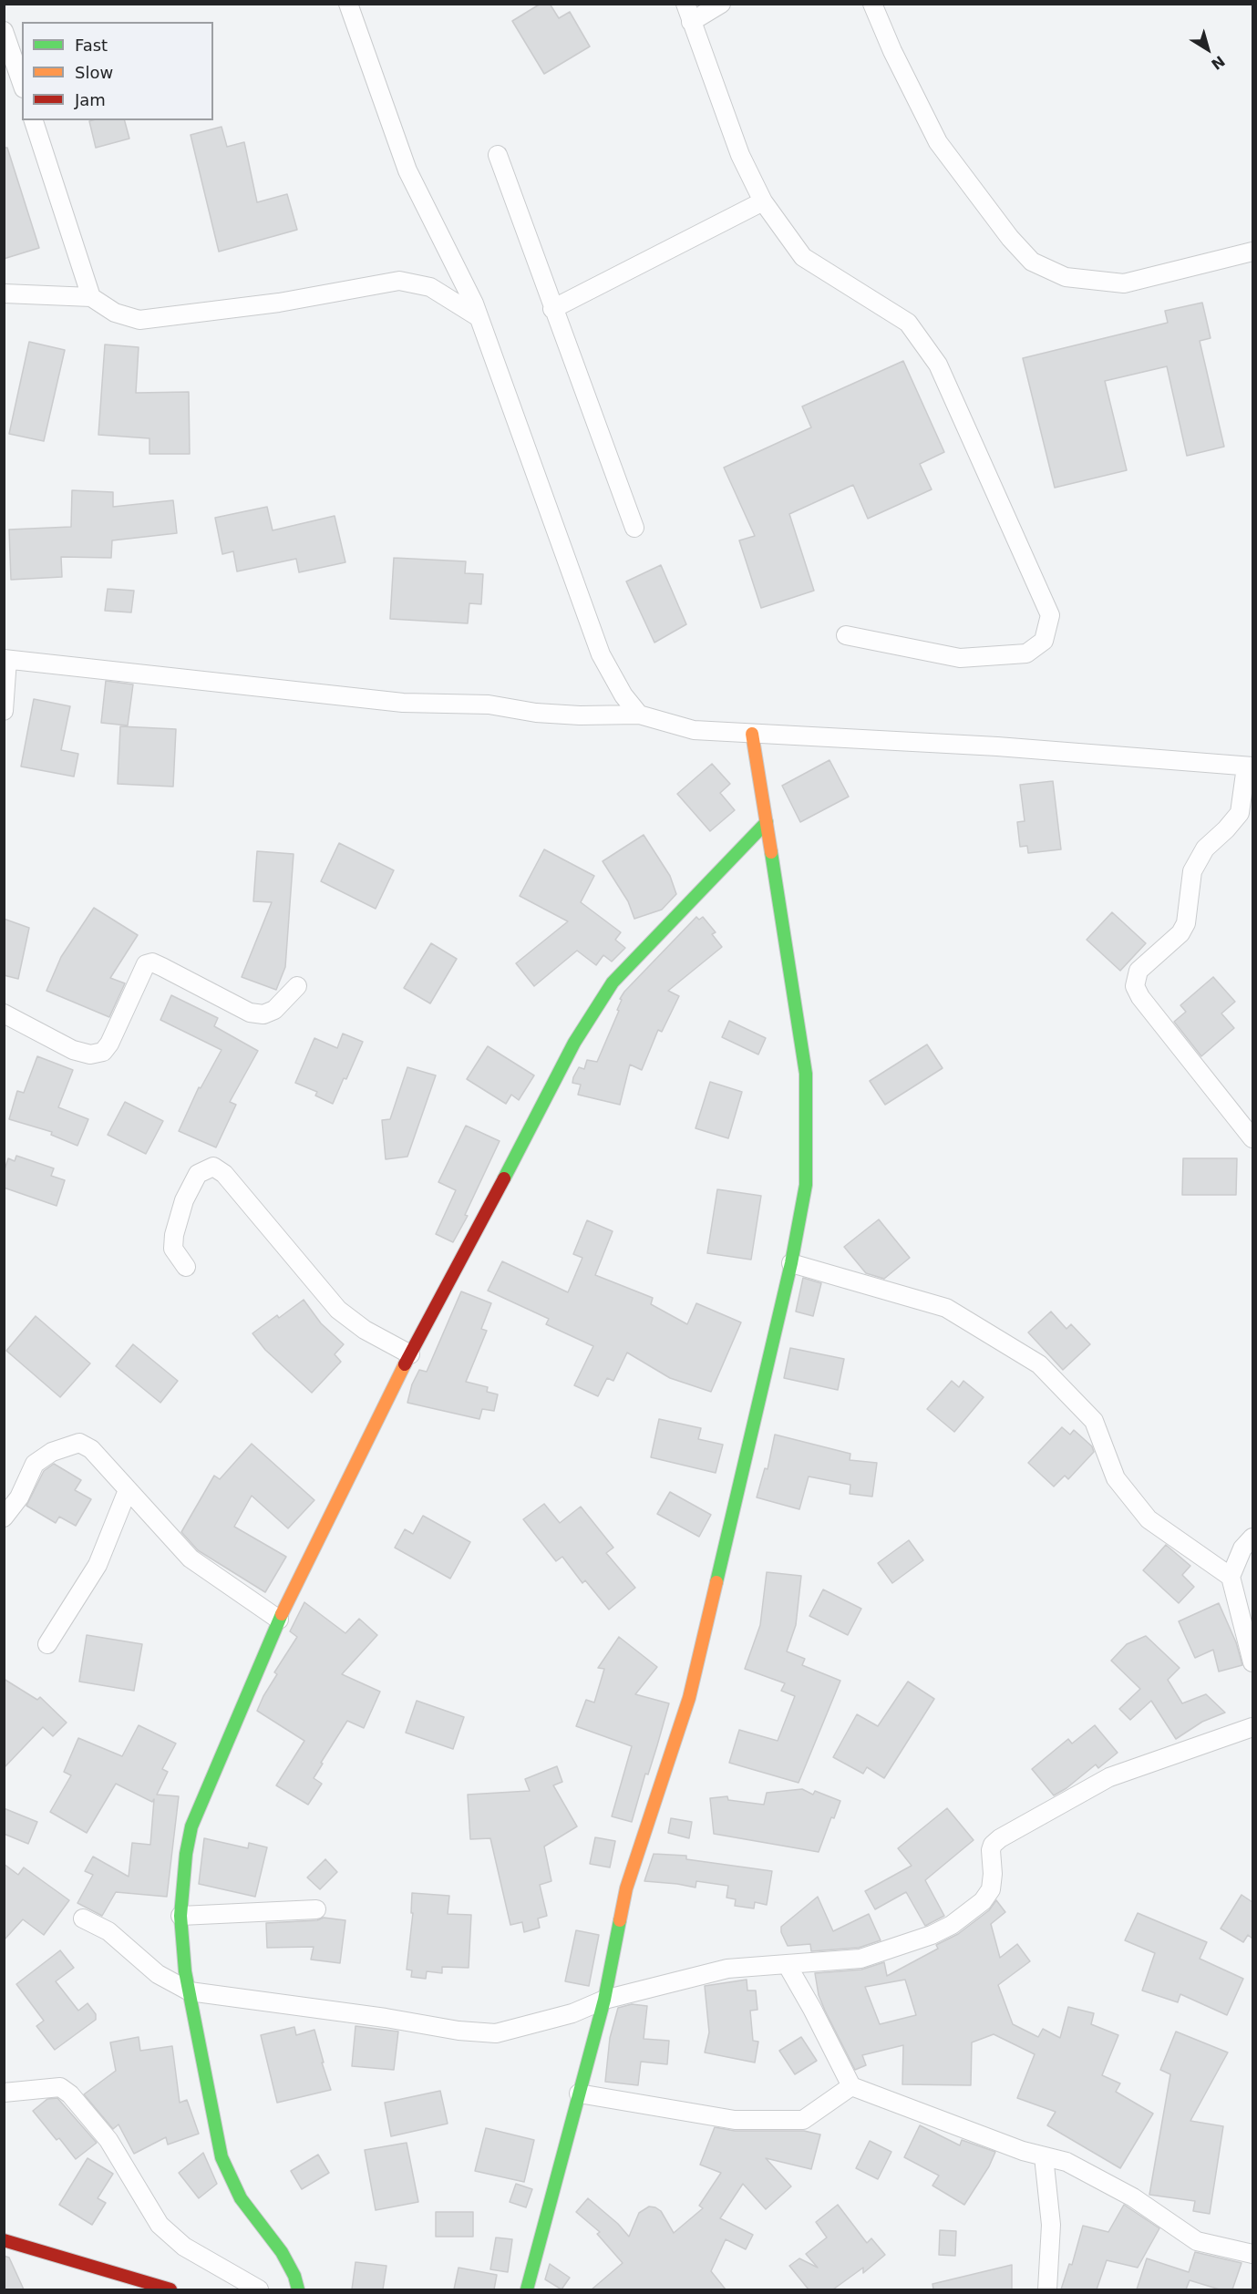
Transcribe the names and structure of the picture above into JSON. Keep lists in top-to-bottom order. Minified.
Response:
{"legend":["Fast","Slow","Jam"],"north":"bottom right"}
